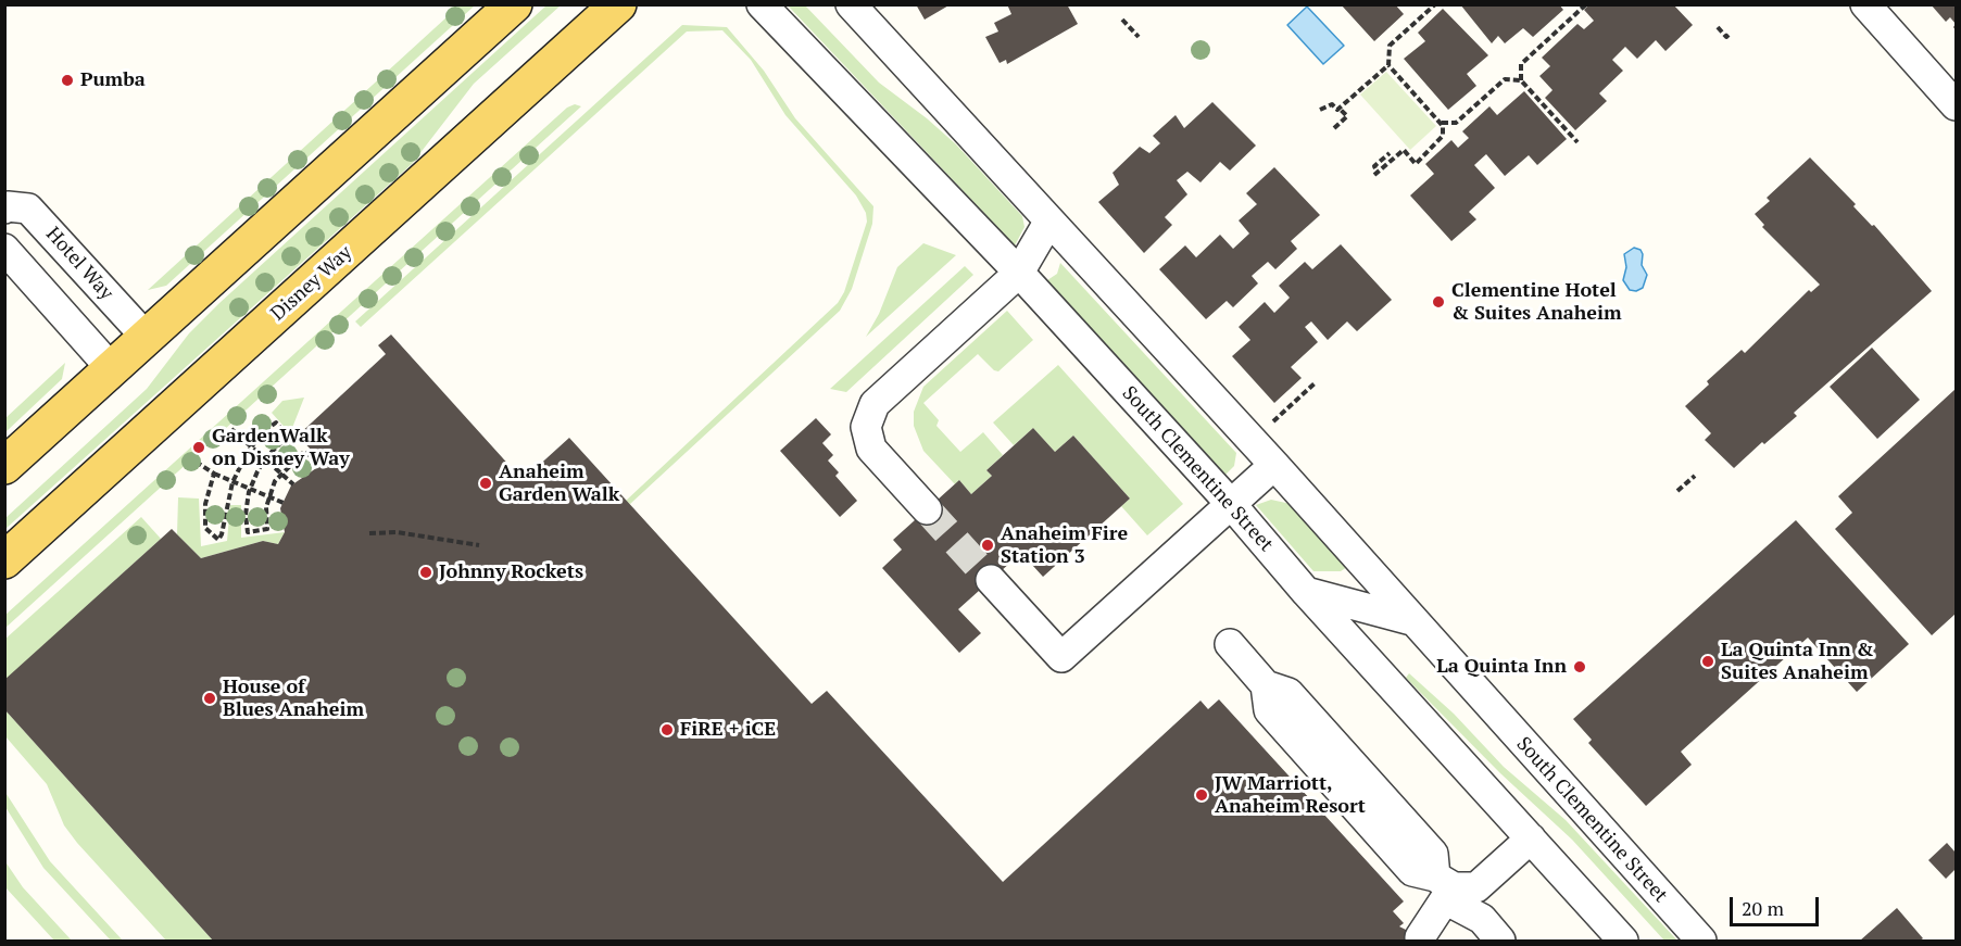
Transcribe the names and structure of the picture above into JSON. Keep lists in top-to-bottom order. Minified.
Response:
{"streets":{"main road":["Disney Way"],"street":["Hotel Way","South Clementine Street"]},"places":["Pumba","Clementine Hotel & Suites Anaheim","GardenWalk on Disney Way","Anaheim Garden Walk","Anaheim Fire Station 3","Johnny Rockets","La Quinta Inn & Suites Anaheim","La Quinta Inn","House of Blues Anaheim","FiRE + iCE","JW Marriott, Anaheim Resort"],"scale_bar":"20 m"}
